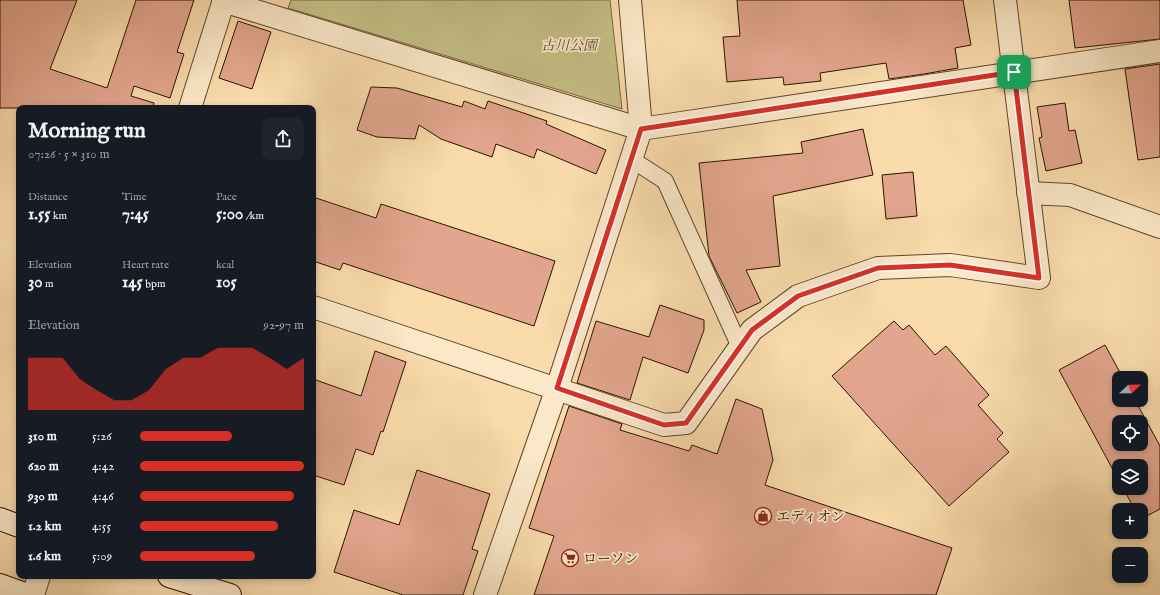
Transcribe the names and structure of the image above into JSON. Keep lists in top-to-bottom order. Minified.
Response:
{"parks":["古川公園"],"places":{"shop":["エディオン"],"supermarket":["ローソン"]},"north":"right","page":{"heading":["Morning run","07:26 · 5 × 310 m"],"stats":[["Distance","1.55 km"],["Time","7:45"],["Pace","5:00 /km"],["Elevation","30 m"],["Heart rate","145 bpm"],["kcal","105"]],"chart":["Elevation","92–97 m"],"map_buttons":["+","−"],"list":[{"name":"310 m","note":"5:26"},{"name":"620 m","note":"4:42"},{"name":"930 m","note":"4:46"},{"name":"1.2 km","note":"4:55"},{"name":"1.6 km","note":"5:09"}]}}
